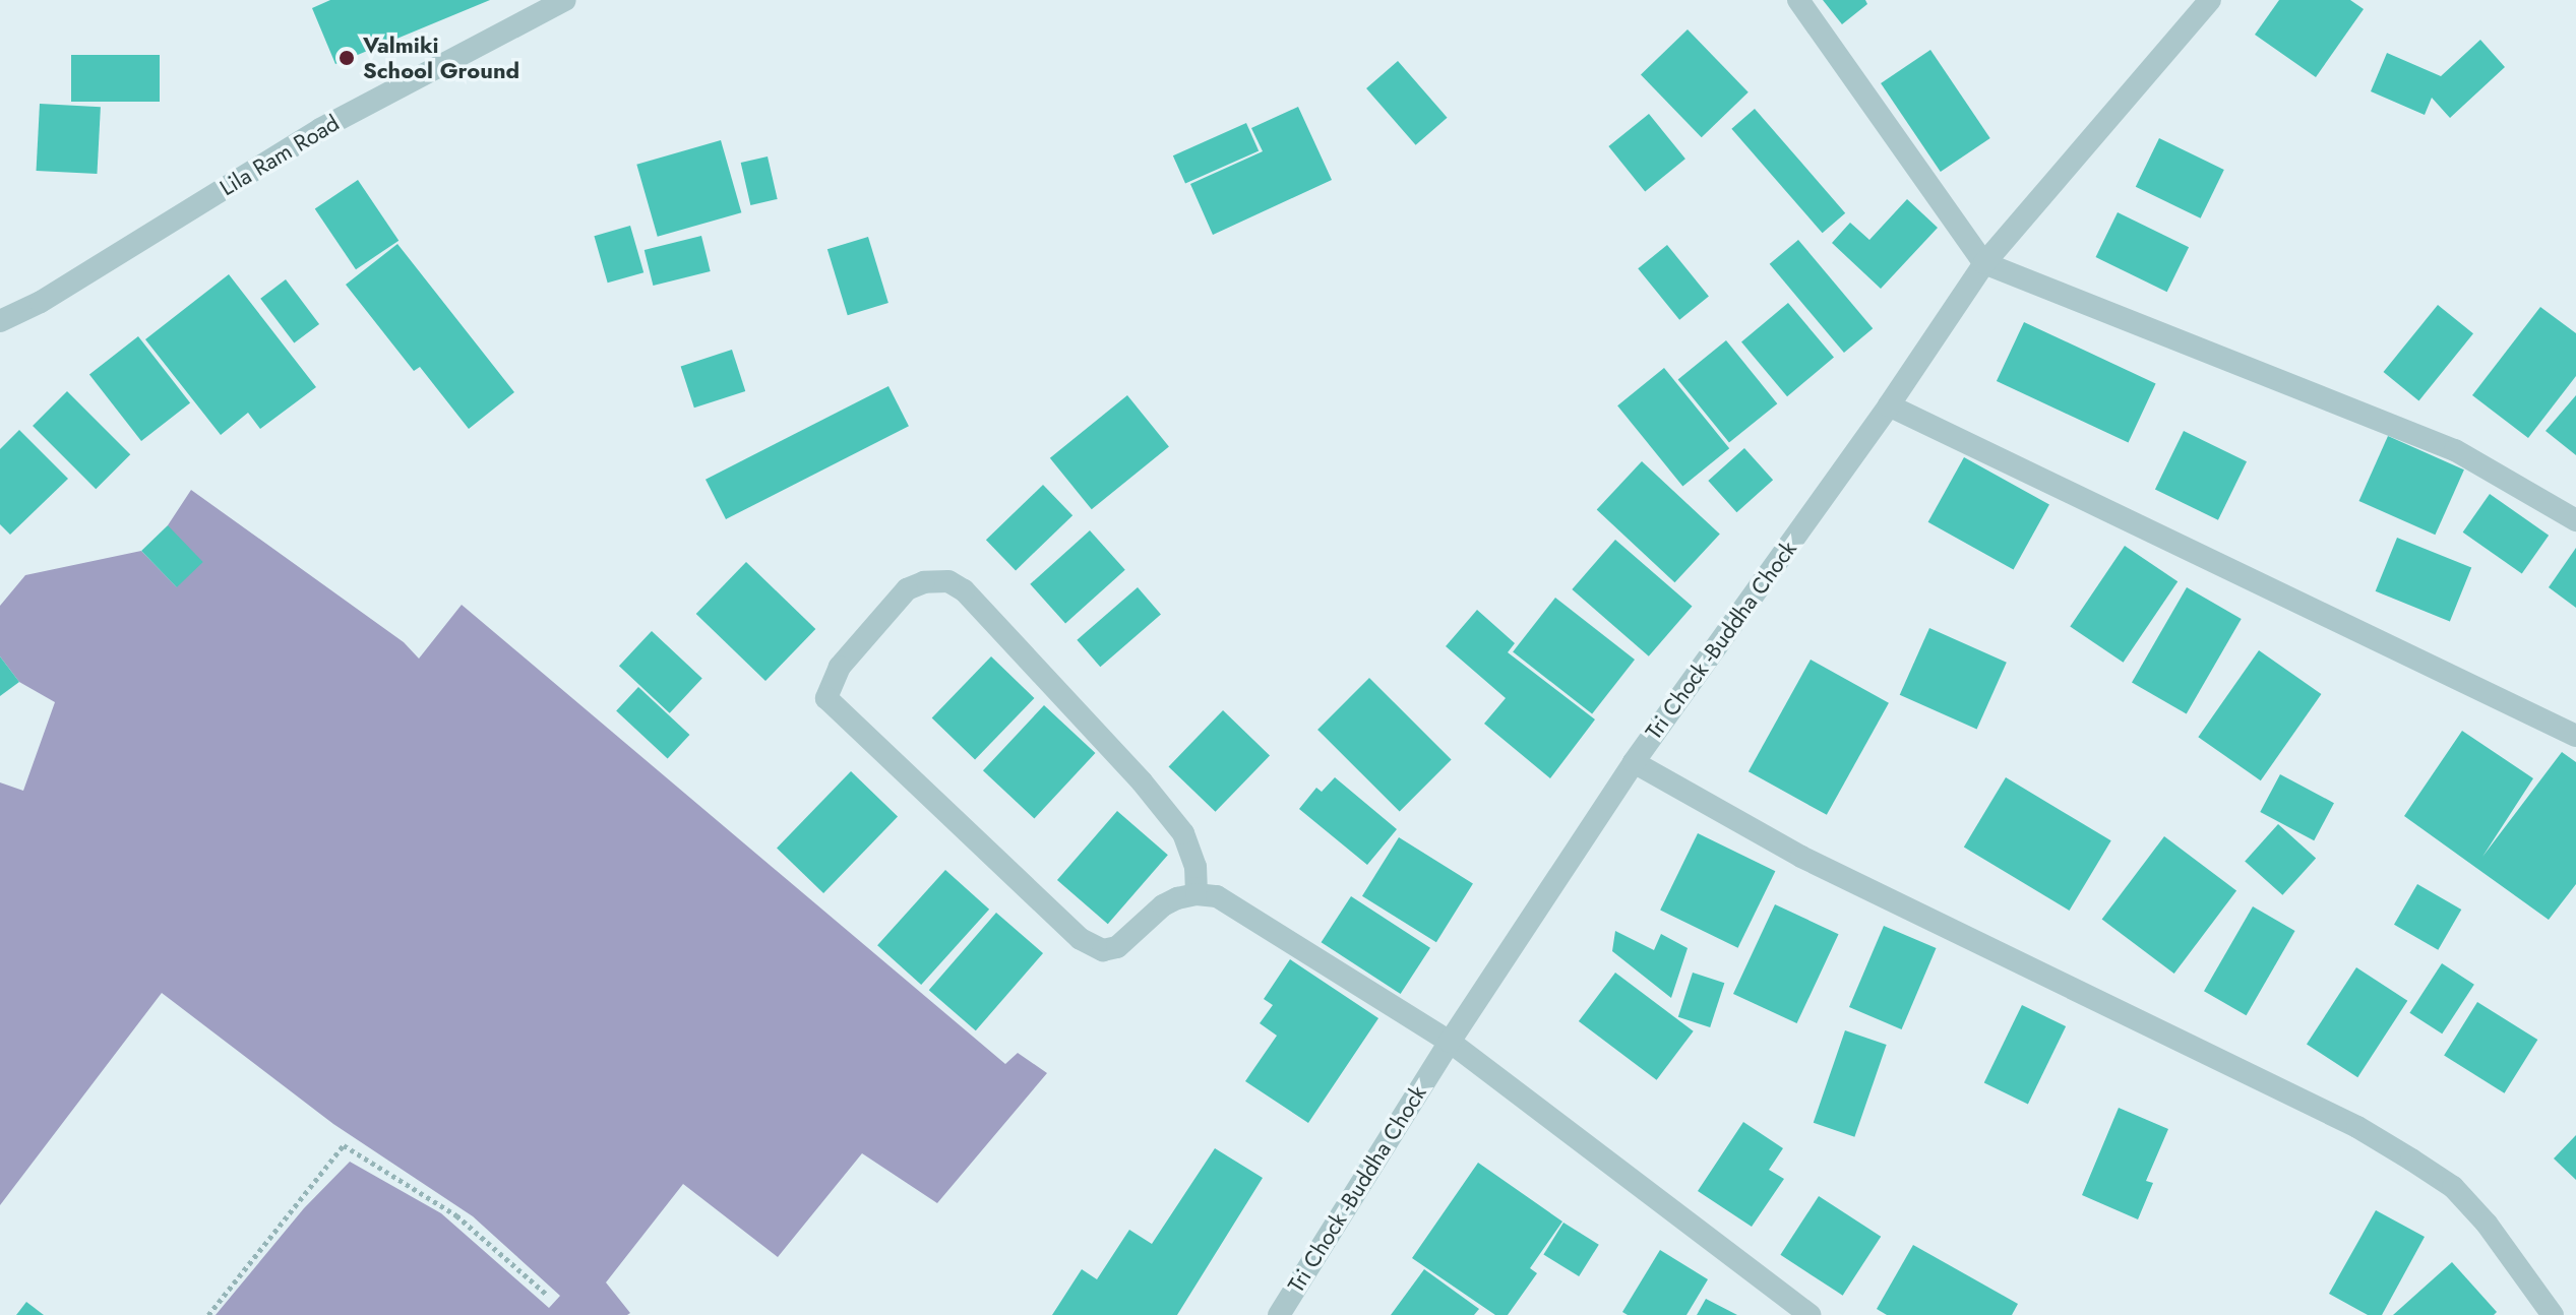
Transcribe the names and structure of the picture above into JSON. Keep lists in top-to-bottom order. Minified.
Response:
{"streets":{"street":["Lila Ram Road","Tri Chock -Buddha Chock"]},"places":["Valmiki School Ground"]}
